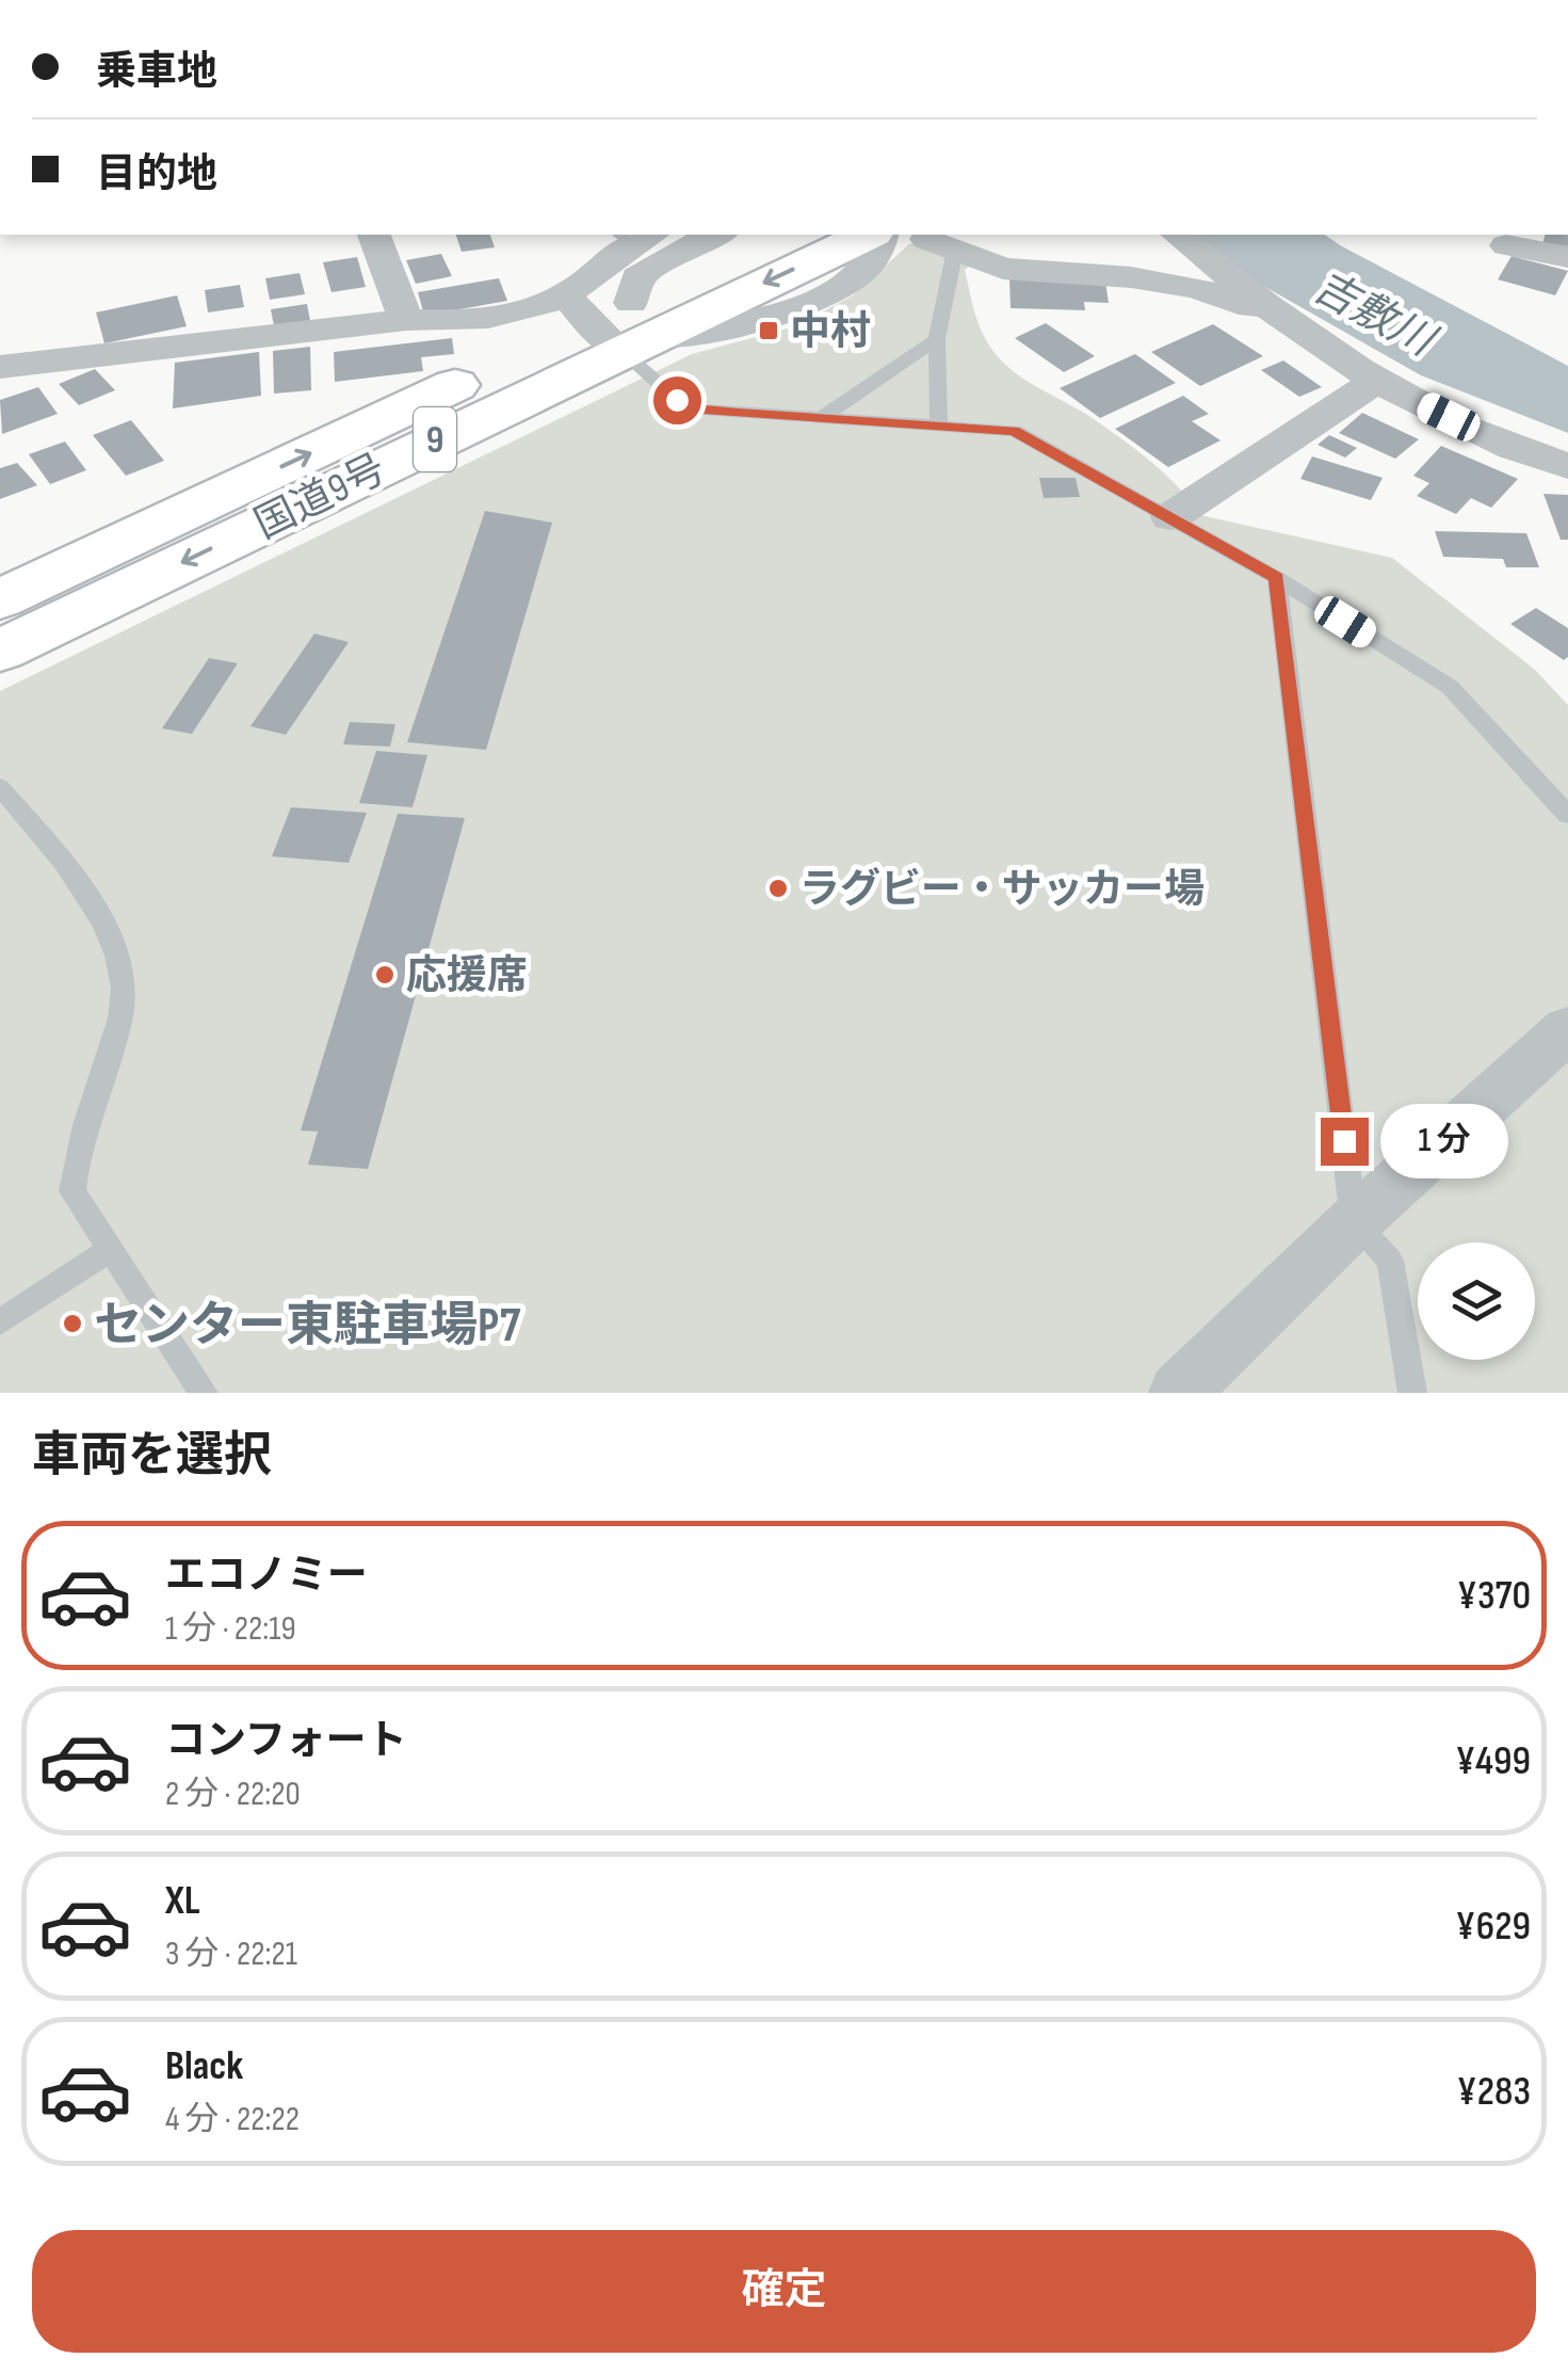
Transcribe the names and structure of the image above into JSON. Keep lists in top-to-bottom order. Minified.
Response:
{"streets":{"highway":["9","国道9号"]},"water":["吉敷川"],"places":{"transit":["中村"],"other":["ラグビー・サッカー場","応援席","センター東駐車場P7"]},"page":{"banner":["乗車地","目的地"],"bubble":"1 分","heading":"車両を選択","list":[{"name":"エコノミー","note":"1 分 · 22:19","value":"¥370"},{"name":"コンフォート","note":"2 分 · 22:20","value":"¥499"},{"name":"XL","note":"3 分 · 22:21","value":"¥629"},{"name":"Black","note":"4 分 · 22:22","value":"¥283"}],"buttons":"確定"}}
